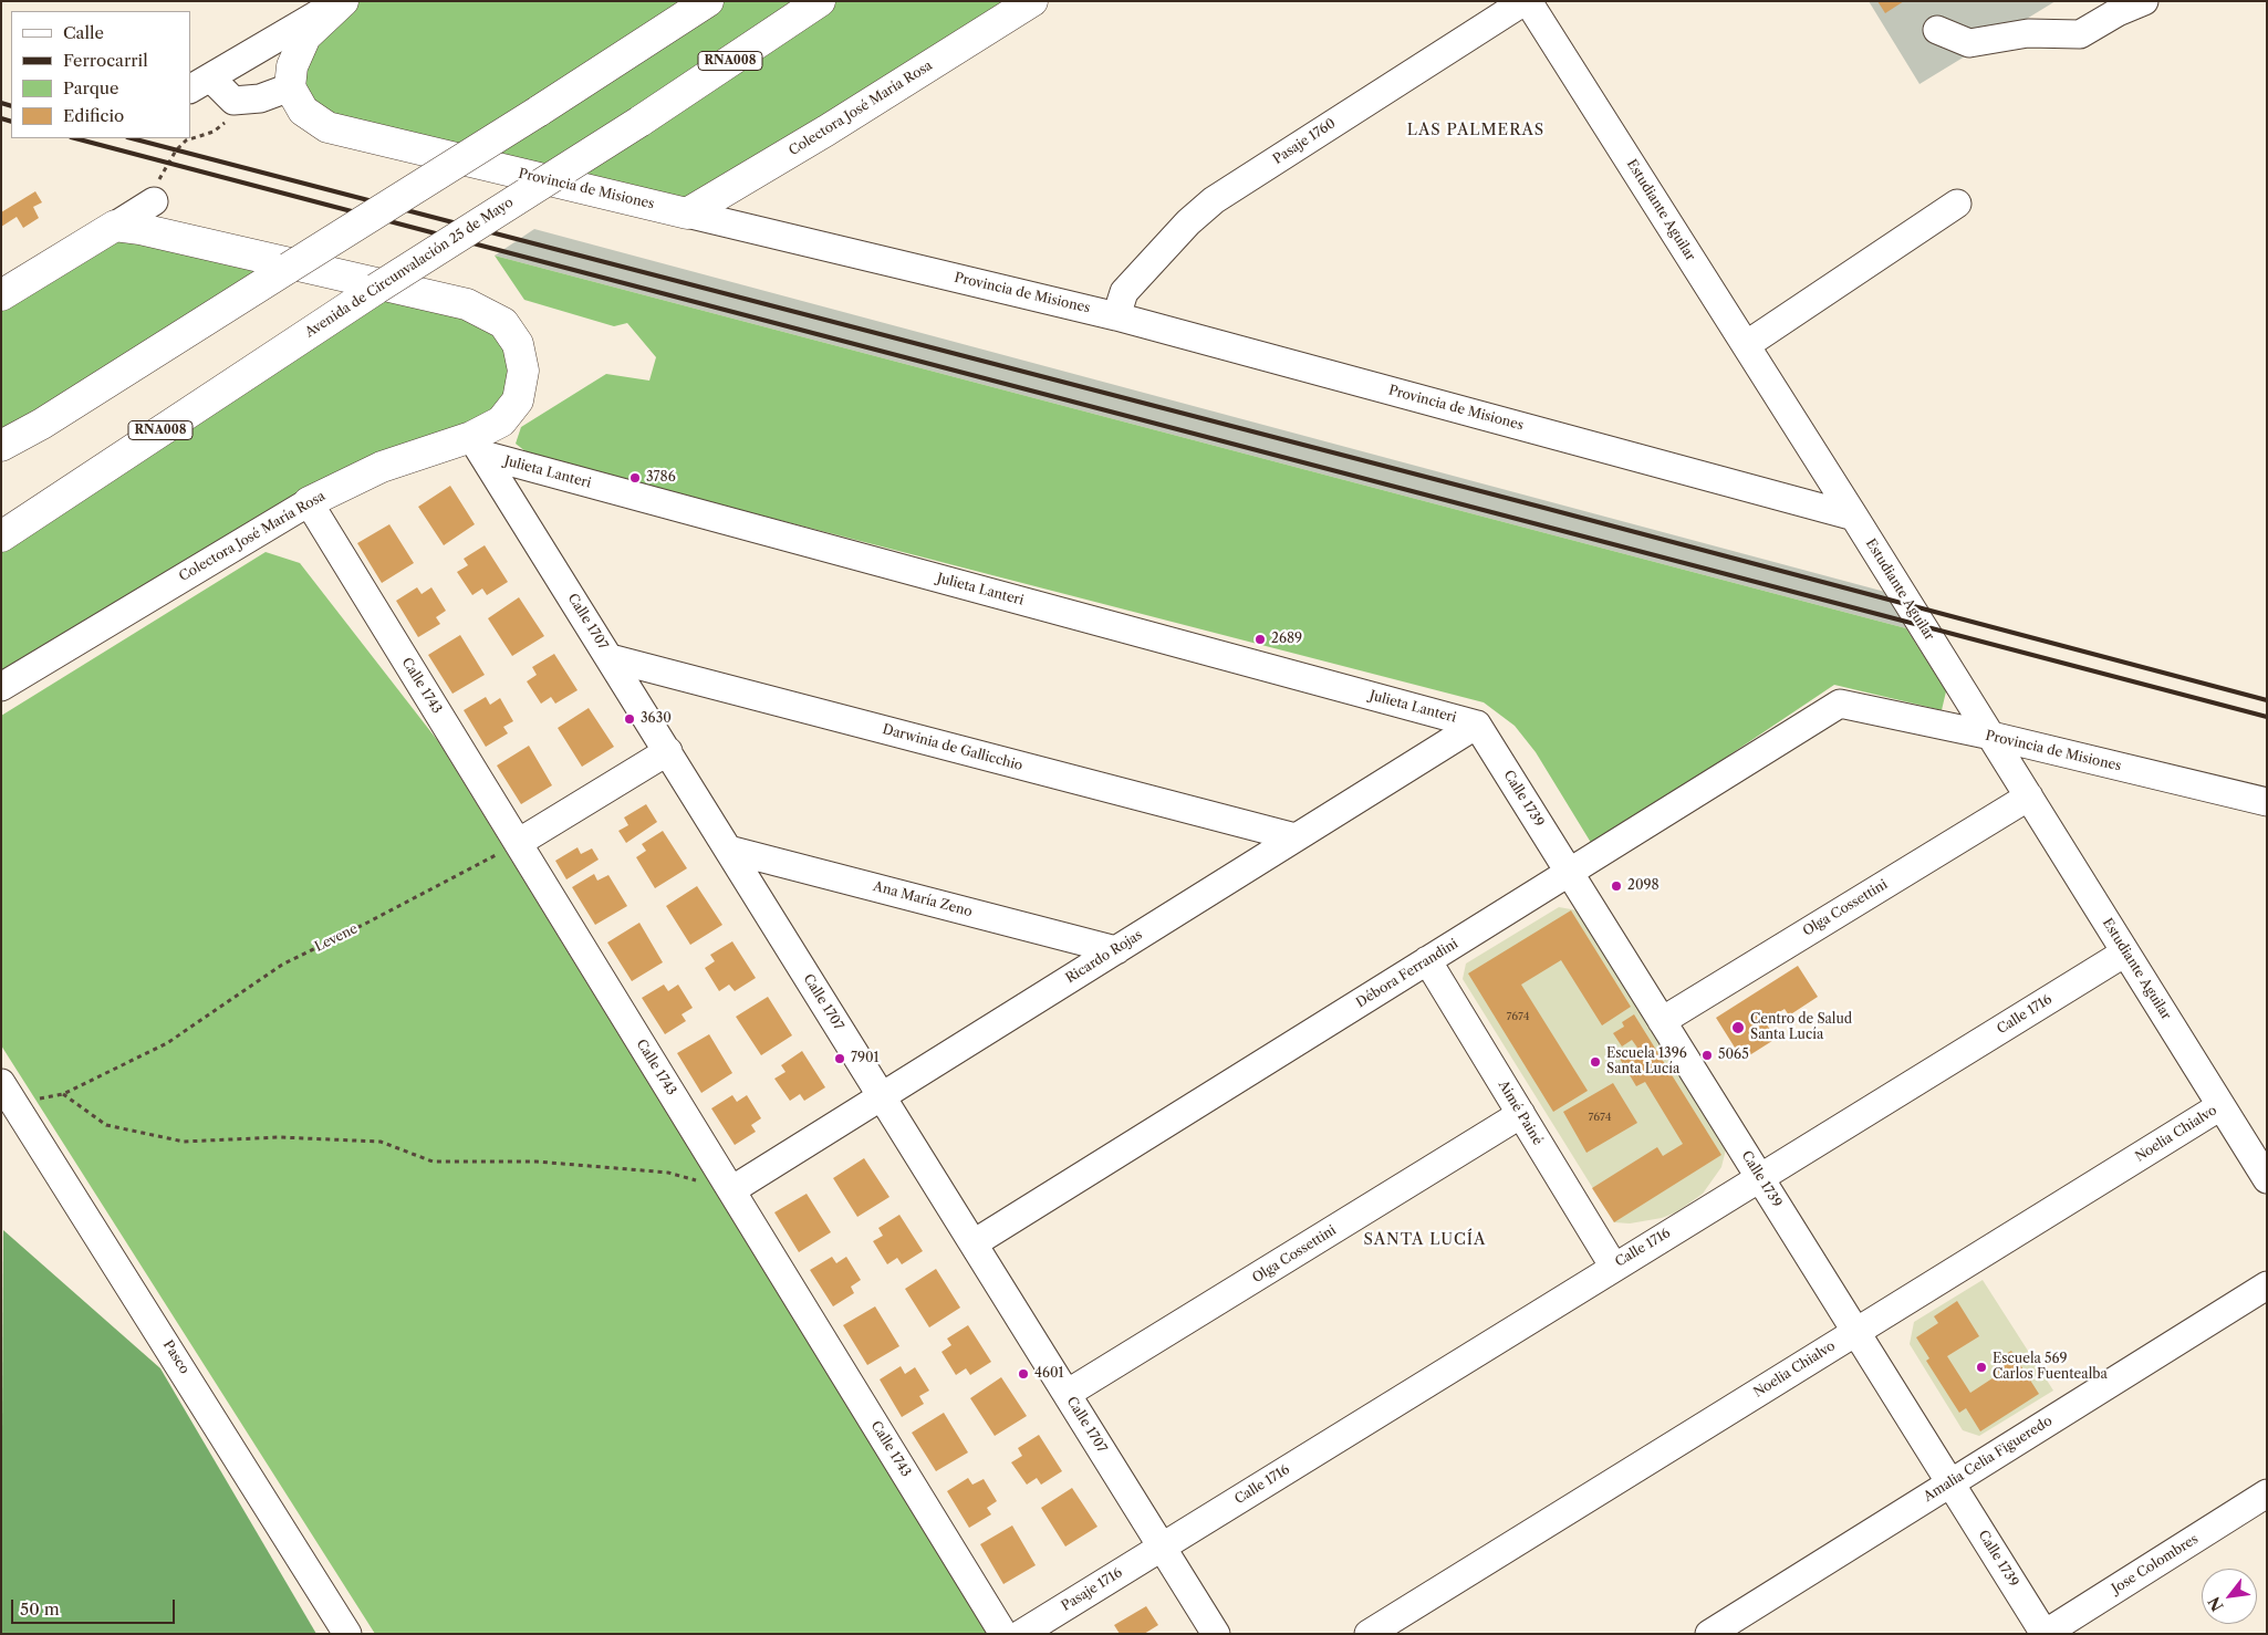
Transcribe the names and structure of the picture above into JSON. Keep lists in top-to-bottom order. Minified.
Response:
{"streets":{"main road":["RNA008","Colectora José María Rosa","Provincia de Misiones","Avenida de Circunvalación 25 de Mayo"],"street":["Pasaje 1760","Estudiante Aguilar","Julieta Lanteri","Calle 1707","Calle 1743","Darwinia de Gallicchio","Calle 1739","Ana María Zeno","Olga Cossettini","Ricardo Rojas","Débora Ferrandini","Calle 1716","Aimé Painé","Noelia Chialvo","Pasco","Amalia Celia Figueredo","Jose Colombres","Pasaje 1716"],"path":["Levene"]},"crossings":[["Colectora José María Rosa","Provincia de Misiones"],["Colectora José María Rosa","Julieta Lanteri"],["Colectora José María Rosa","Calle 1707"],["Colectora José María Rosa","Calle 1743"],["Pasaje 1760","Provincia de Misiones"],["Pasaje 1760","Estudiante Aguilar"],["Provincia de Misiones","Estudiante Aguilar"],["Provincia de Misiones","Débora Ferrandini"],["Estudiante Aguilar","Olga Cossettini"],["Estudiante Aguilar","Calle 1716"],["Estudiante Aguilar","Noelia Chialvo"],["Julieta Lanteri","Calle 1707"],["Julieta Lanteri","Calle 1739"],["Julieta Lanteri","Ricardo Rojas"],["Calle 1707","Darwinia de Gallicchio"],["Calle 1707","Ana María Zeno"],["Calle 1707","Olga Cossettini"],["Calle 1707","Ricardo Rojas"],["Calle 1707","Débora Ferrandini"],["Calle 1707","Calle 1716"],["Calle 1707","Pasaje 1716"],["Calle 1743","Levene"],["Calle 1743","Ricardo Rojas"],["Darwinia de Gallicchio","Ricardo Rojas"],["Calle 1739","Olga Cossettini"],["Calle 1739","Ricardo Rojas"],["Calle 1739","Débora Ferrandini"],["Calle 1739","Calle 1716"],["Calle 1739","Noelia Chialvo"],["Calle 1739","Amalia Celia Figueredo"],["Calle 1739","Jose Colombres"],["Ana María Zeno","Ricardo Rojas"],["Olga Cossettini","Aimé Painé"],["Levene","Pasco"],["Débora Ferrandini","Aimé Painé"],["Calle 1716","Aimé Painé"],["Calle 1716","Pasaje 1716"]],"districts":["LAS PALMERAS","SANTA LUCÍA"],"places":["3786","2689","3630","2098","Centro de Salud Santa Lucía","5065","7901","Escuela 1396 Santa Lucía","Escuela 569 Carlos Fuentealba","4601"],"house_numbers":["7674","7674"],"legend":["Calle","Ferrocarril","Parque","Edificio"],"scale_bar":"50 m","north":"bottom left"}
